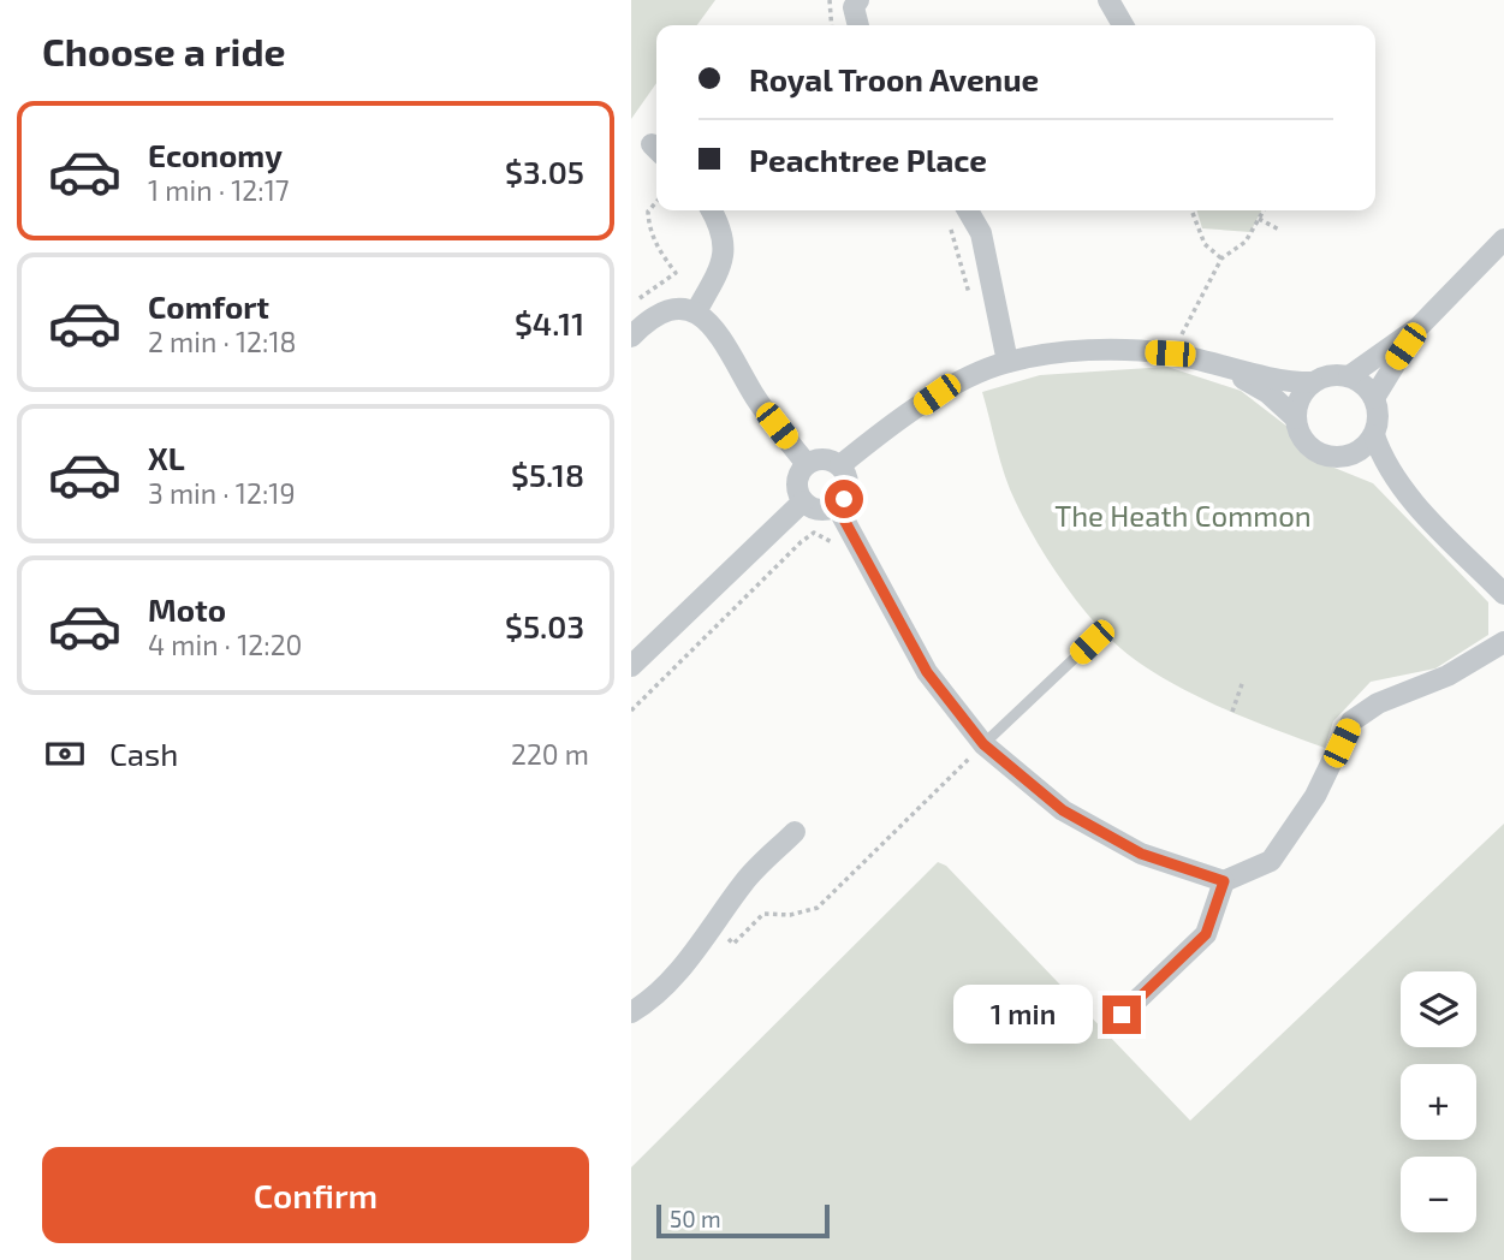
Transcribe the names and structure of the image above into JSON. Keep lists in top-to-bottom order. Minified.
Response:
{"parks":["The Heath Common"],"scale_bar":"50 m","page":{"heading":"Choose a ride","banner":["Royal Troon Avenue","Peachtree Place"],"list":[{"name":"Economy","note":"1 min · 12:17","value":"$3.05"},{"name":"Comfort","note":"2 min · 12:18","value":"$4.11"},{"name":"XL","note":"3 min · 12:19","value":"$5.18"},{"name":"Moto","note":"4 min · 12:20","value":"$5.03"}],"pay":["Cash","220 m"],"map_buttons":["+","−"],"bubble":"1 min","buttons":"Confirm","scale":"50 m"}}
